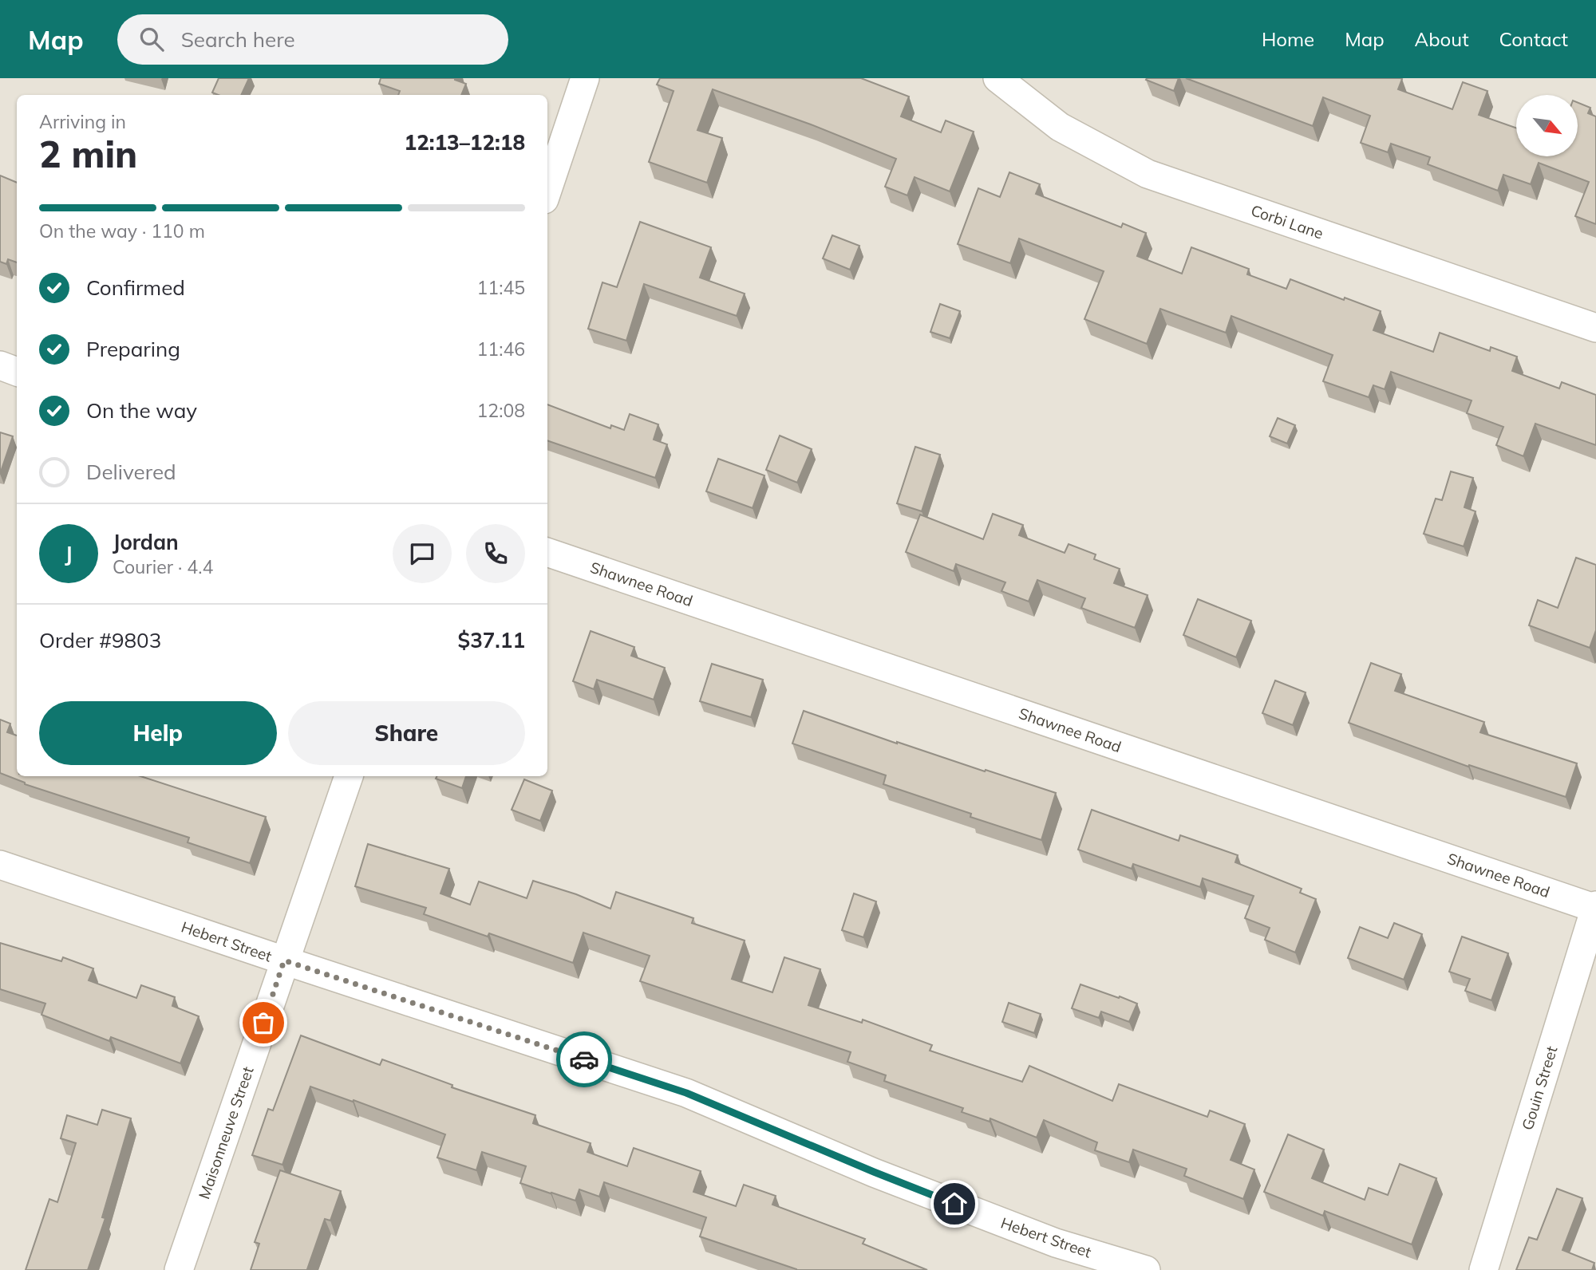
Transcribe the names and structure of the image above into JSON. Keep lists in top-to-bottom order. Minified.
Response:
{"streets":{"street":["Corbi Lane","Shawnee Road","Hebert Street","Gouin Street","Maisonneuve Street"]},"crossings":[["Shawnee Road","Gouin Street"],["Hebert Street","Maisonneuve Street"]],"north":"bottom right","page":{"header":"Map","search":"Search here","nav":["Home","Map","About","Contact"],"heading":["2 min","Arriving in","12:13–12:18"],"panel":["Jordan","Courier · 4.4","Order #9803","$37.11"],"bar":"On the way · 110 m","list":[["Confirmed","11:45"],["Preparing","11:46"],["On the way","12:08"],"Delivered"],"round":"J","buttons":["Help","Share"]}}
